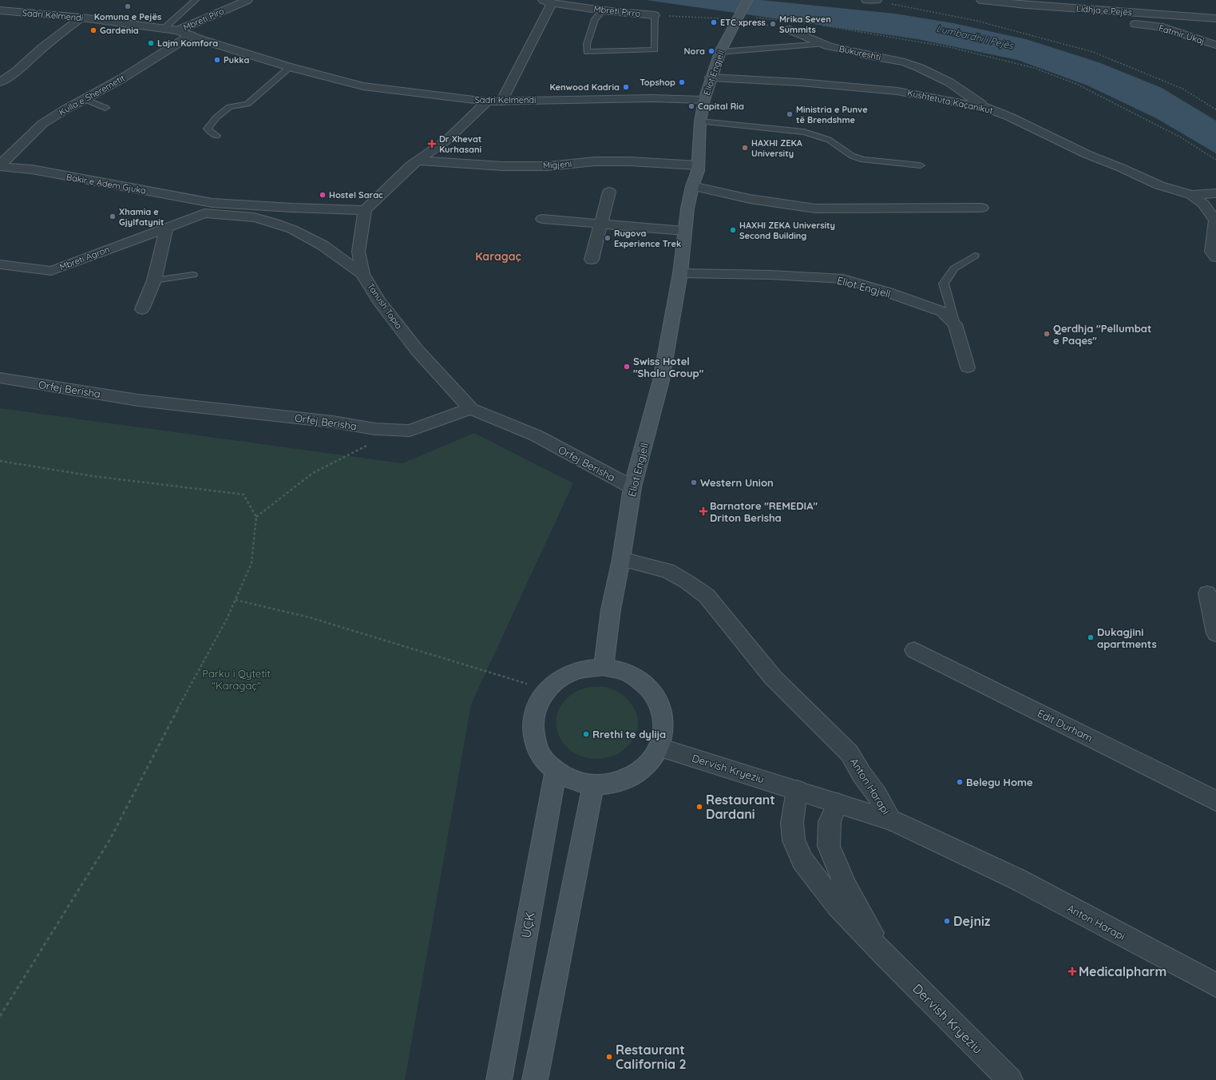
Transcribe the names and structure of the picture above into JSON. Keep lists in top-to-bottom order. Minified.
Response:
{"streets":{"main road":["Eliot Engjell","UÇK"],"street":["Lidhja e Pejës","Mbreti Pirro","Sadri Kelmendi","Mbreti Piro","Fatmir Ukaj","Bukureshti","Kulla e Sheremetit","Kushtetuta Kaçanikut","Migjeni","Bakir e Adem Gjuka","Mbreti Agron","Tanush Topia","Orfej Berisha","Edit Durham","Dervish Kryeziu","Anton Harapi"]},"crossings":[["Sadri Kelmendi","Mbreti Piro"],["Sadri Kelmendi","Eliot Engjell"],["Sadri Kelmendi","Kulla e Sheremetit"],["Bukureshti","Eliot Engjell"],["Bukureshti","Kushtetuta Kaçanikut"],["Eliot Engjell","Kushtetuta Kaçanikut"],["Eliot Engjell","Migjeni"],["Eliot Engjell","Orfej Berisha"],["Eliot Engjell","Anton Harapi"],["Kulla e Sheremetit","Bakir e Adem Gjuka"],["Bakir e Adem Gjuka","Mbreti Agron"],["Bakir e Adem Gjuka","Tanush Topia"],["Tanush Topia","Orfej Berisha"],["Dervish Kryeziu","Anton Harapi"]],"districts":["Karagaç"],"water":["Lumbardhi i Pejës"],"parks":["Parku i Qytetit \"Karagaç\""],"places":{"other":["Komuna e Pejës","ETC xpress","Mrika Seven Summits","Gardenia","Lajm Komfora","Nora","Pukka","Topshop","Kenwood Kadria","Capital Ria","Ministria e Punve të Brendshme","HAXHI ZEKA University","Hostel Sarac","Xhamia e Gjylfatynit","HAXHI ZEKA University Second Building","Rugova Experience Trek","Qerdhja \"Pellumbat e Paqes\"","Swiss Hotel \"Shala Group\"","Western Union","Dukagjini apartments","Rrethi te dylija","Belegu Home","Restaurant Dardani","Dejniz","Restaurant California 2"],"health":["Dr Xhevat Kurhasani","Barnatore \"REMEDIA\" Driton Berisha","Medicalpharm"]}}
